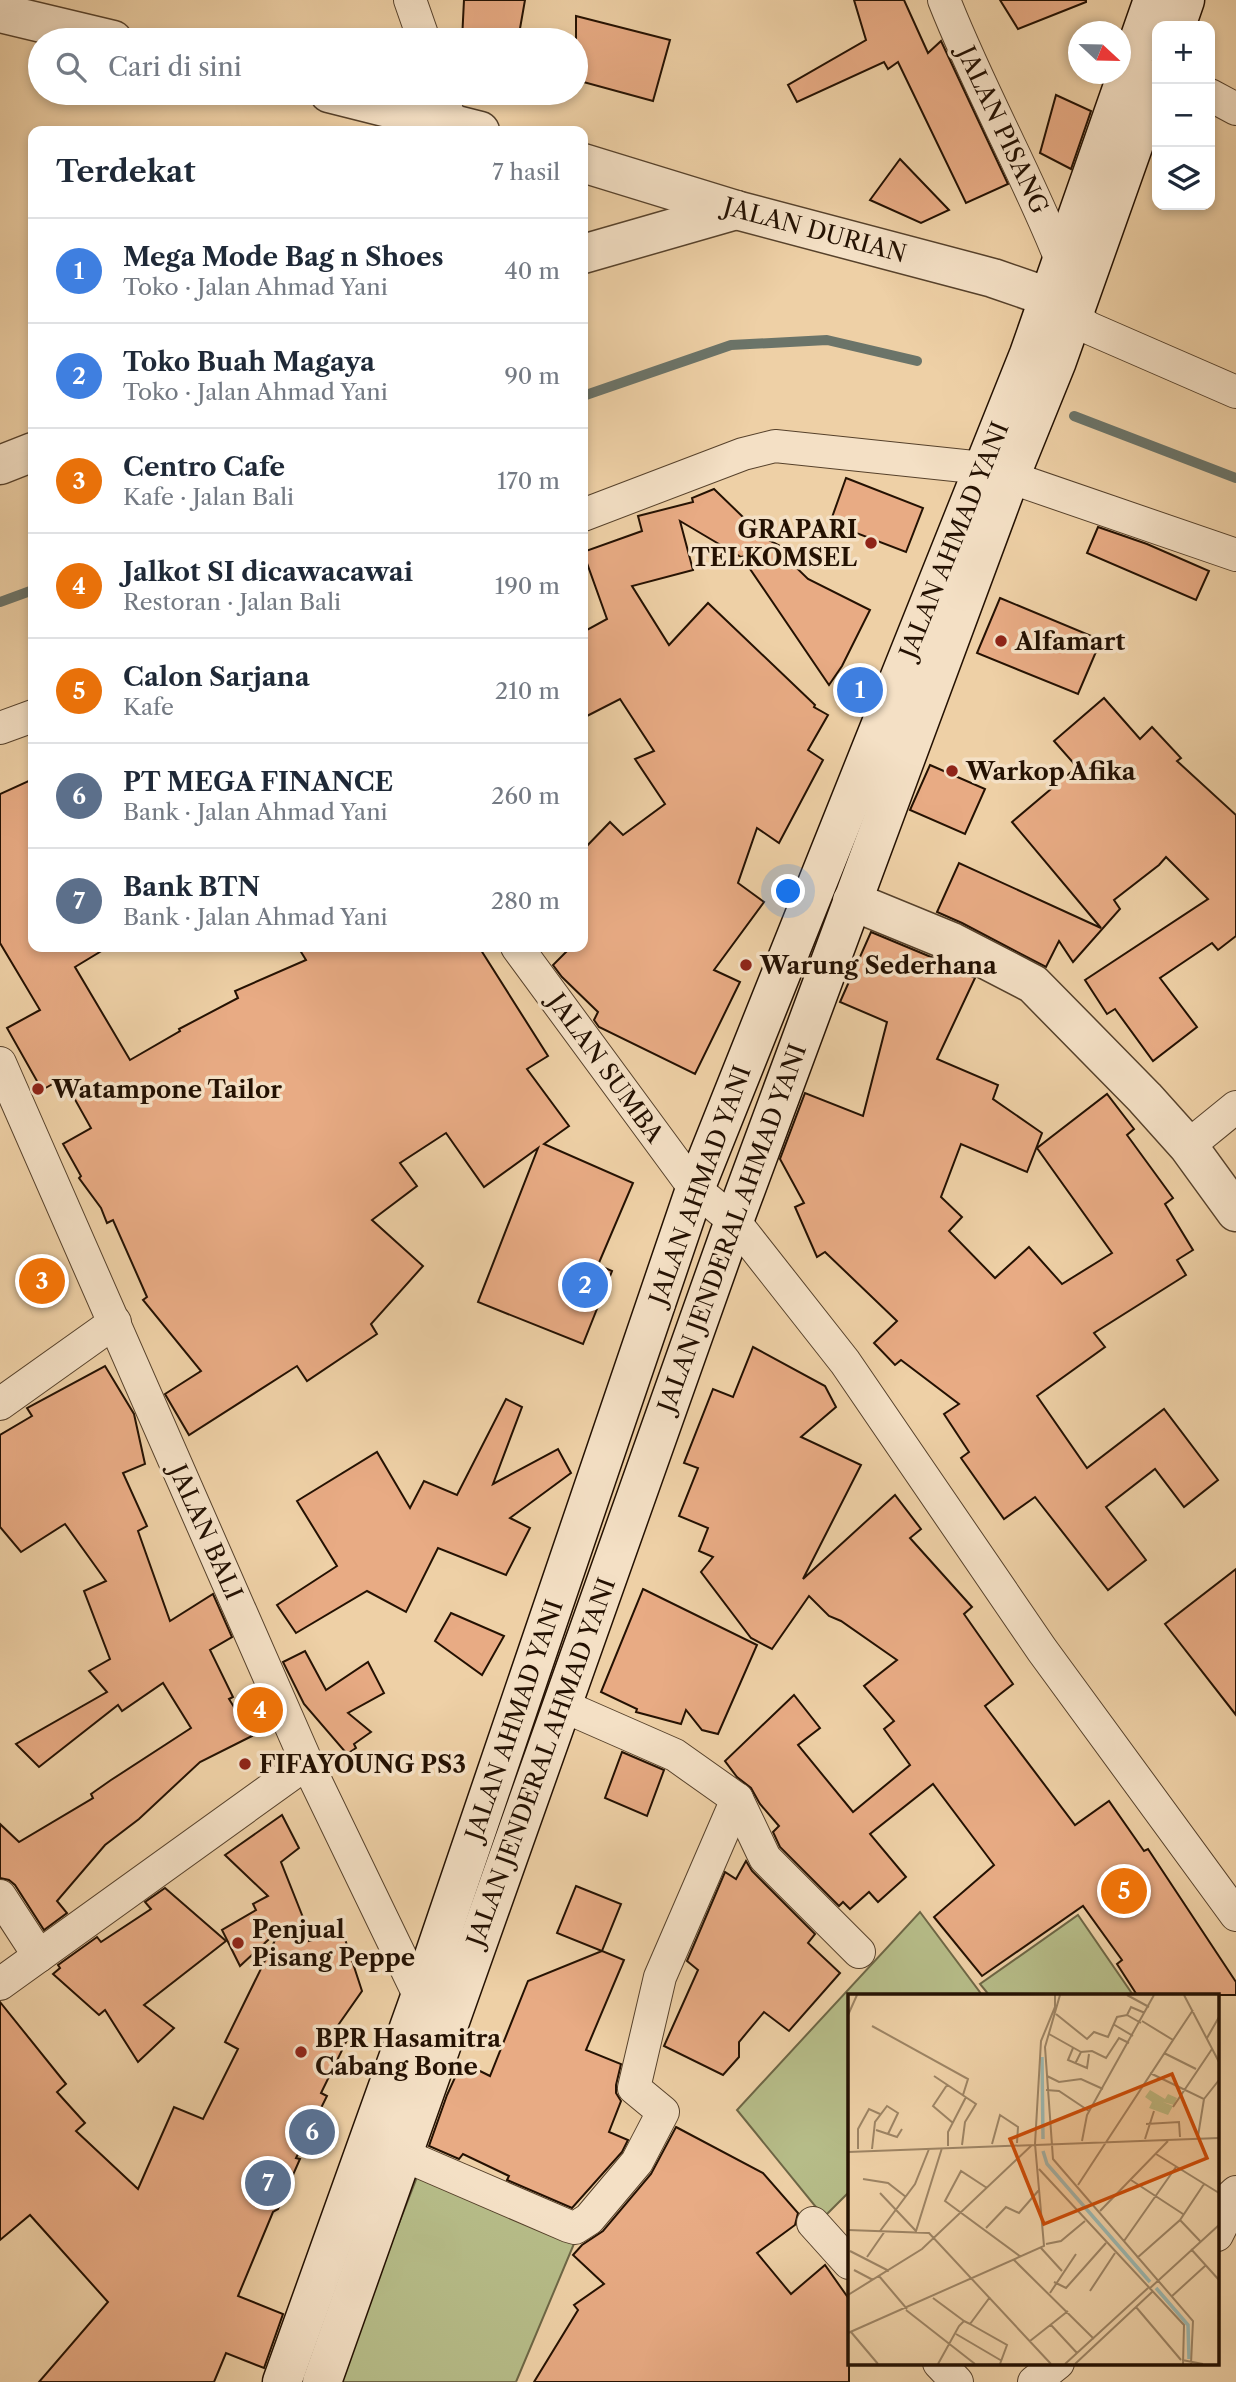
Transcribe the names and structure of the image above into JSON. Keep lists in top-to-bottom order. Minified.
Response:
{"streets":{"main road":["JALAN DURIAN","JALAN AHMAD YANI","JALAN JENDERAL AHMAD YANI"],"street":["JALAN PISANG","JALAN SUMBA","JALAN BALI"]},"crossings":[["JALAN PISANG","JALAN AHMAD YANI"],["JALAN DURIAN","JALAN AHMAD YANI"],["JALAN AHMAD YANI","JALAN SUMBA"],["JALAN AHMAD YANI","JALAN JENDERAL AHMAD YANI"],["JALAN AHMAD YANI","JALAN BALI"],["JALAN SUMBA","JALAN JENDERAL AHMAD YANI"]],"places":["GRAPARI TELKOMSEL","Alfamart","Warkop Afika","Warung Sederhana","Watampone Tailor","FIFAYOUNG PS3","Penjual Pisang Peppe","BPR Hasamitra Cabang Bone"],"north":"right","page":{"map_buttons":["+","−"],"search":"Cari di sini","heading":["Terdekat","7 hasil"],"list":[{"mark":"1","name":"Mega Mode Bag n Shoes","note":"Toko · Jalan Ahmad Yani","value":"40 m"},{"mark":"2","name":"Toko Buah Magaya","note":"Toko · Jalan Ahmad Yani","value":"90 m"},{"mark":"3","name":"Centro Cafe","note":"Kafe · Jalan Bali","value":"170 m"},{"mark":"4","name":"Jalkot SI dicawacawai","note":"Restoran · Jalan Bali","value":"190 m"},{"mark":"5","name":"Calon Sarjana","note":"Kafe","value":"210 m"},{"mark":"6","name":"PT MEGA FINANCE","note":"Bank · Jalan Ahmad Yani","value":"260 m"},{"mark":"7","name":"Bank BTN","note":"Bank · Jalan Ahmad Yani","value":"280 m"}],"pins":["1","3","2","4","5","6","7"]}}
